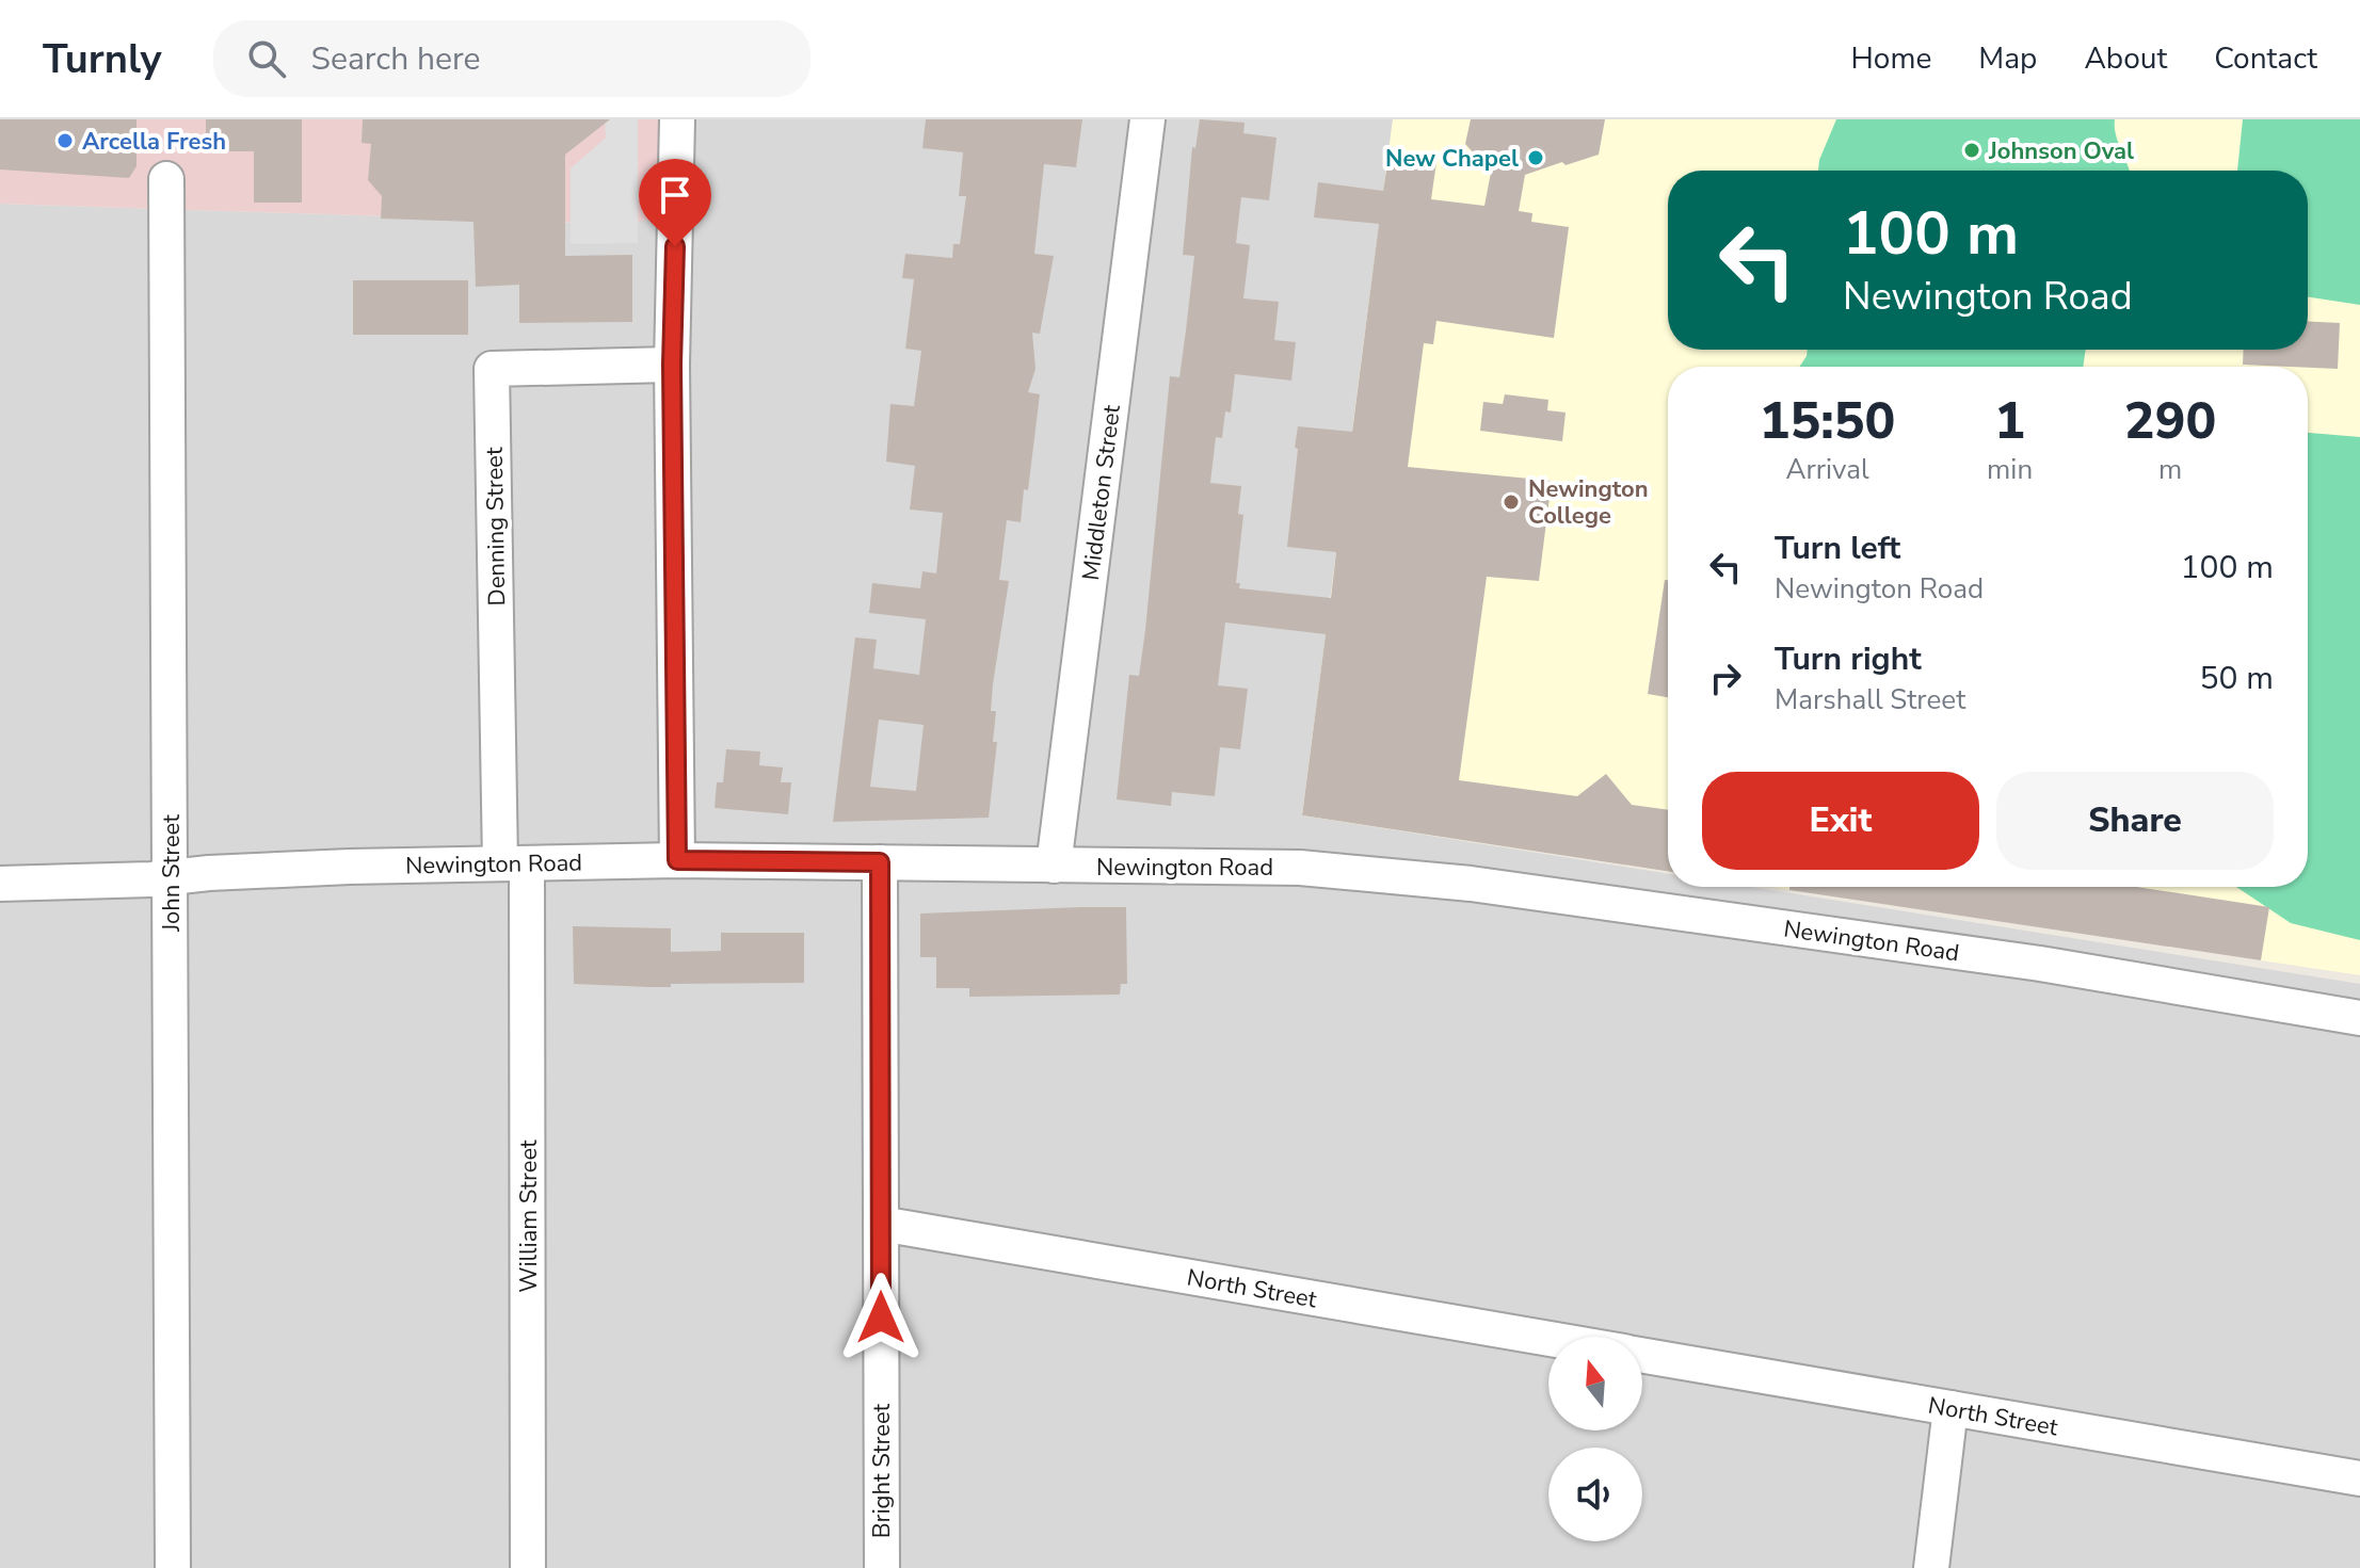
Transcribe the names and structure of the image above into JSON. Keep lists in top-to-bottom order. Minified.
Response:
{"streets":{"street":["Middleton Street","Denning Street","Newington Road","John Street","William Street","North Street","Bright Street"]},"crossings":[["Middleton Street","Newington Road"],["Denning Street","Newington Road"],["Denning Street","William Street"],["Newington Road","John Street"],["Newington Road","William Street"],["Newington Road","Bright Street"],["North Street","Bright Street"]],"places":["Arcella Fresh","Johnson Oval","New Chapel","Newington College"],"north":"top","page":{"header":"Turnly","search":"Search here","nav":["Home","Map","About","Contact"],"turn":["100 m","Newington Road"],"eta":["15:50","Arrival","1","min","290","m"],"list":[{"name":"Turn left","note":"Newington Road","value":"100 m"},{"name":"Turn right","note":"Marshall Street","value":"50 m"}],"buttons":["Exit","Share"]}}
